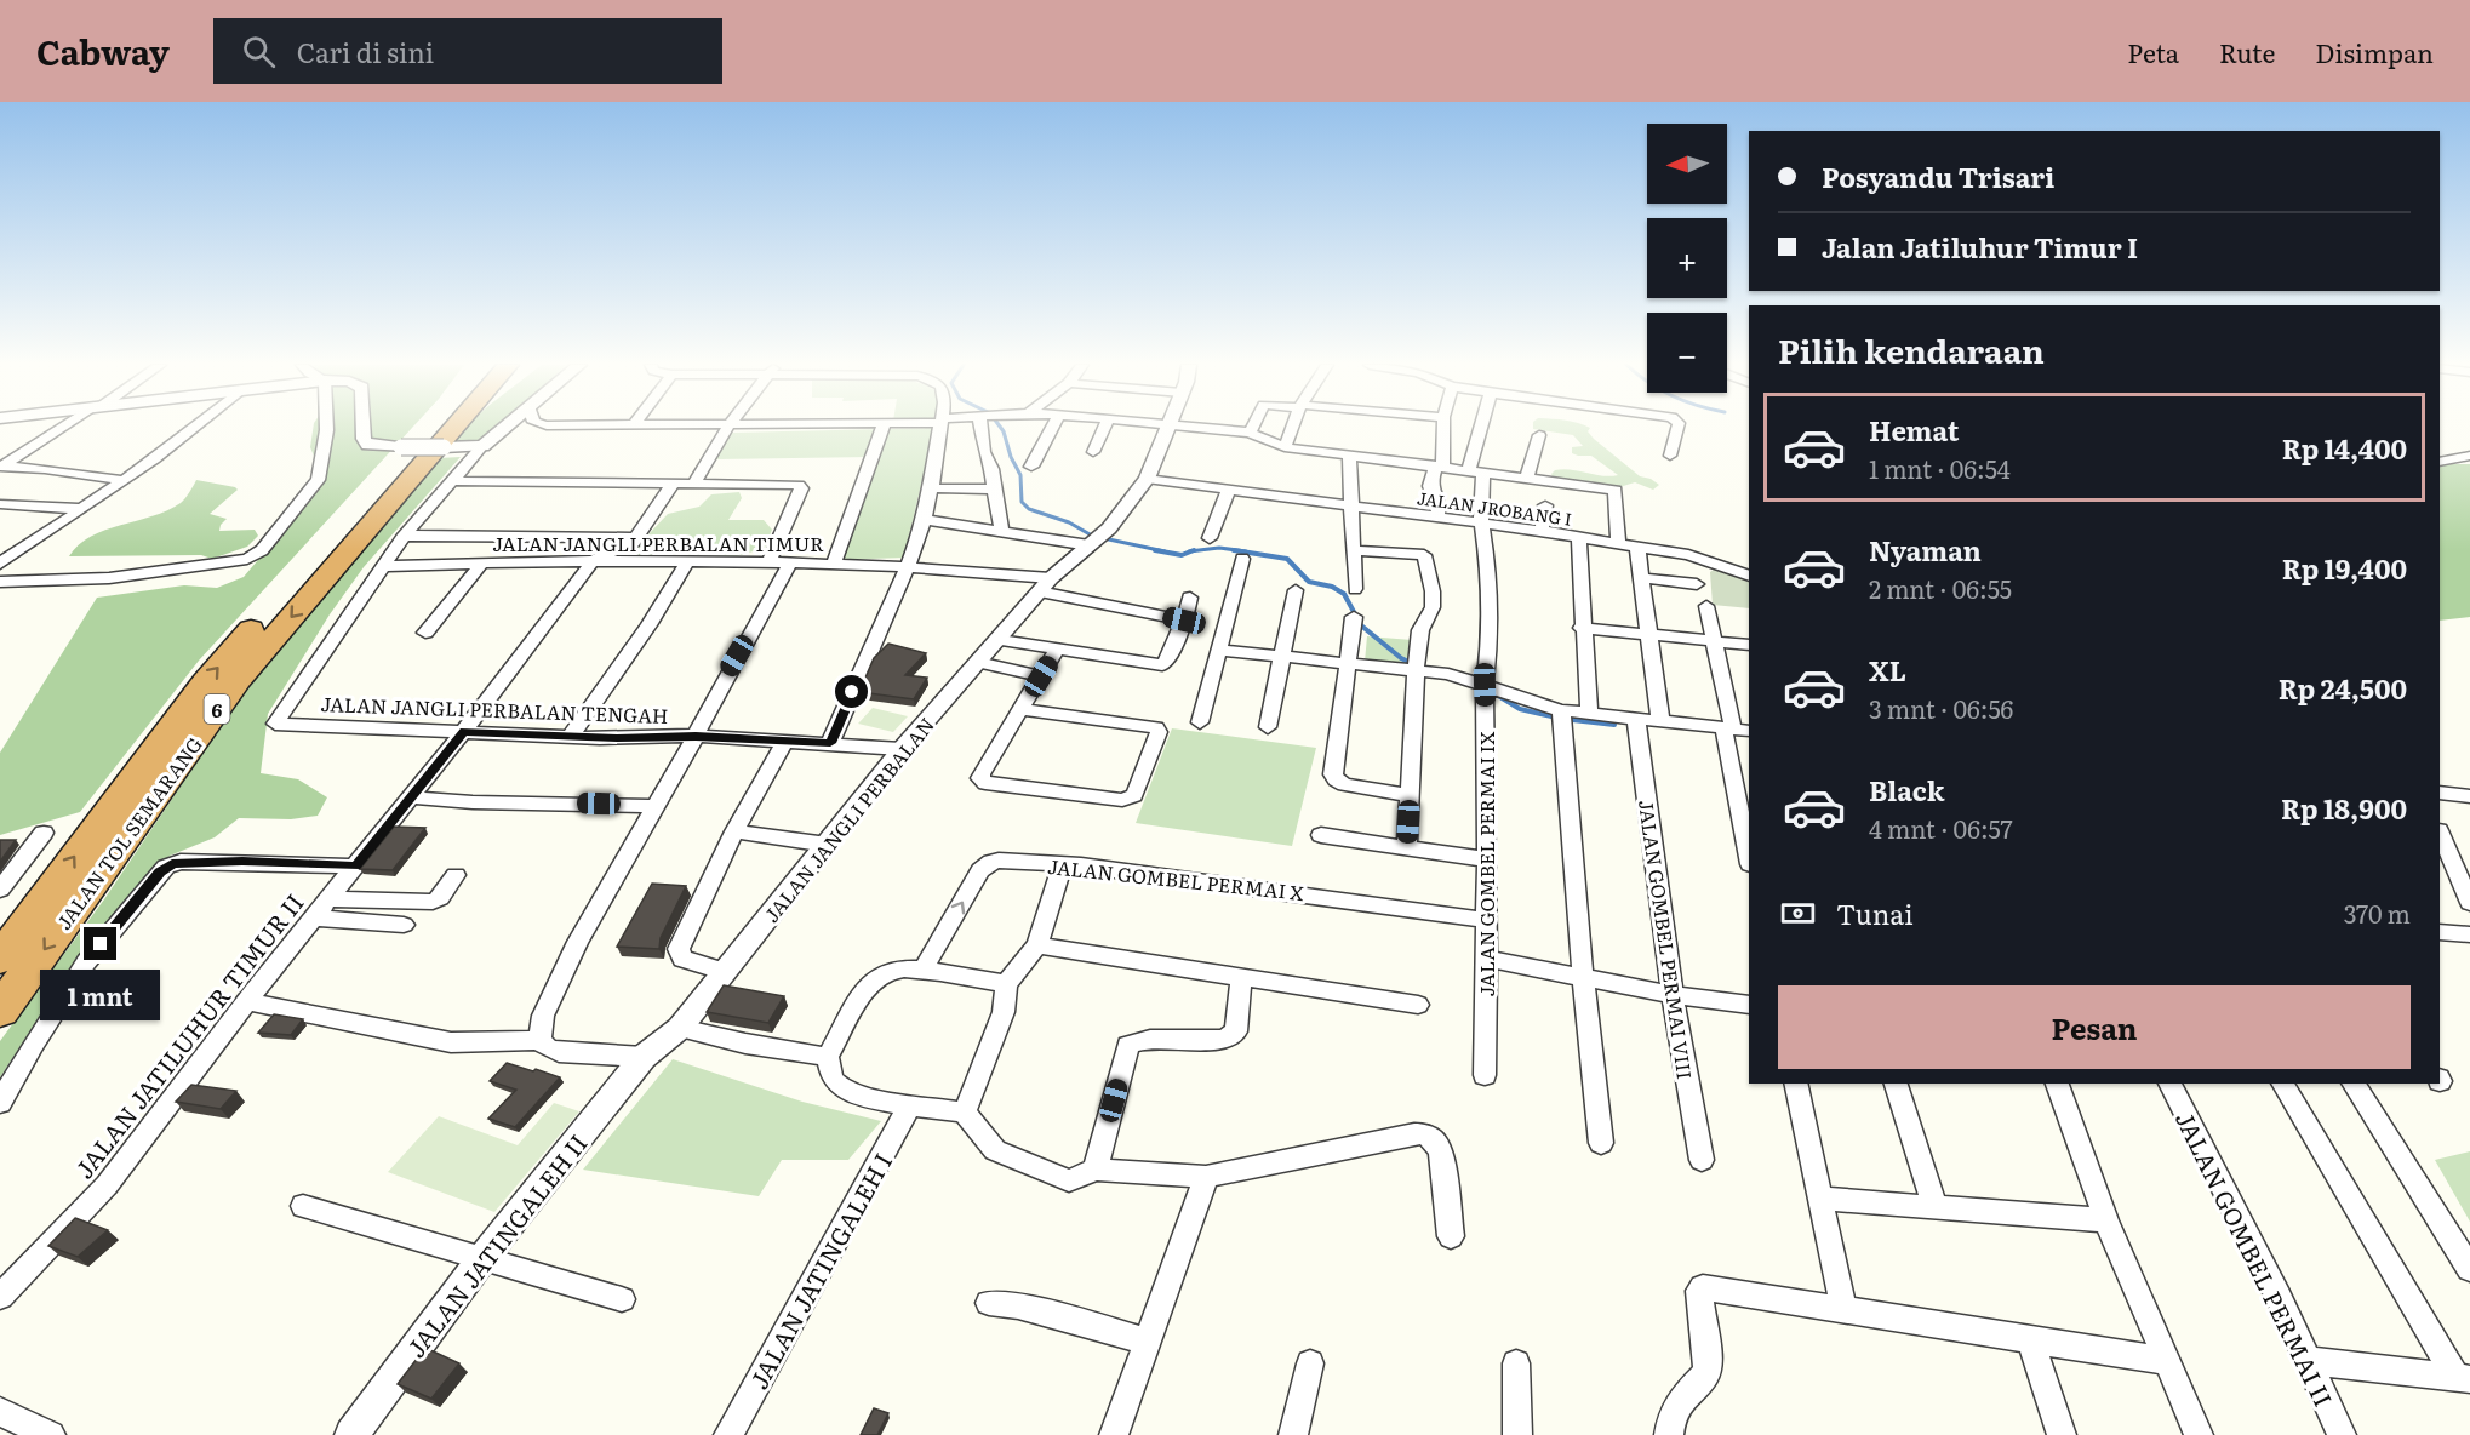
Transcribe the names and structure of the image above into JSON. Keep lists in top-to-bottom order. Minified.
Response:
{"streets":{"highway":["6","JALAN TOL SEMARANG"],"street":["JALAN JROBANG I","JALAN JANGLI PERBALAN TIMUR","JALAN JANGLI PERBALAN TENGAH","JALAN JANGLI PERBALAN","JALAN GOMBEL PERMAI IX","JALAN GOMBEL PERMAI X","JALAN GOMBEL PERMAI VIII","JALAN JATILUHUR TIMUR II","JALAN JATINGALEH II","JALAN GOMBEL PERMAI II","JALAN JATINGALEH I"]},"crossings":[["JALAN JROBANG I","JALAN JANGLI PERBALAN"],["JALAN JROBANG I","JALAN GOMBEL PERMAI IX"],["JALAN JANGLI PERBALAN TIMUR","JALAN JANGLI PERBALAN TENGAH"],["JALAN JANGLI PERBALAN TIMUR","JALAN JANGLI PERBALAN"],["JALAN JANGLI PERBALAN TIMUR","JALAN JATILUHUR TIMUR II"],["6","JALAN TOL SEMARANG"],["JALAN JANGLI PERBALAN TENGAH","JALAN JANGLI PERBALAN"],["JALAN JANGLI PERBALAN TENGAH","JALAN JATILUHUR TIMUR II"],["JALAN JANGLI PERBALAN","JALAN JATINGALEH II"],["JALAN GOMBEL PERMAI IX","JALAN GOMBEL PERMAI X"]],"north":"left","page":{"header":"Cabway","search":"Cari di sini","nav":["Peta","Rute","Disimpan"],"map_buttons":["+","−"],"banner":["Posyandu Trisari","Jalan Jatiluhur Timur I"],"heading":"Pilih kendaraan","list":[{"name":"Hemat","note":"1 mnt · 06:54","value":"Rp 14,400"},{"name":"Nyaman","note":"2 mnt · 06:55","value":"Rp 19,400"},{"name":"XL","note":"3 mnt · 06:56","value":"Rp 24,500"},{"name":"Black","note":"4 mnt · 06:57","value":"Rp 18,900"}],"pay":["Tunai","370 m"],"bubble":"1 mnt","buttons":"Pesan"}}
